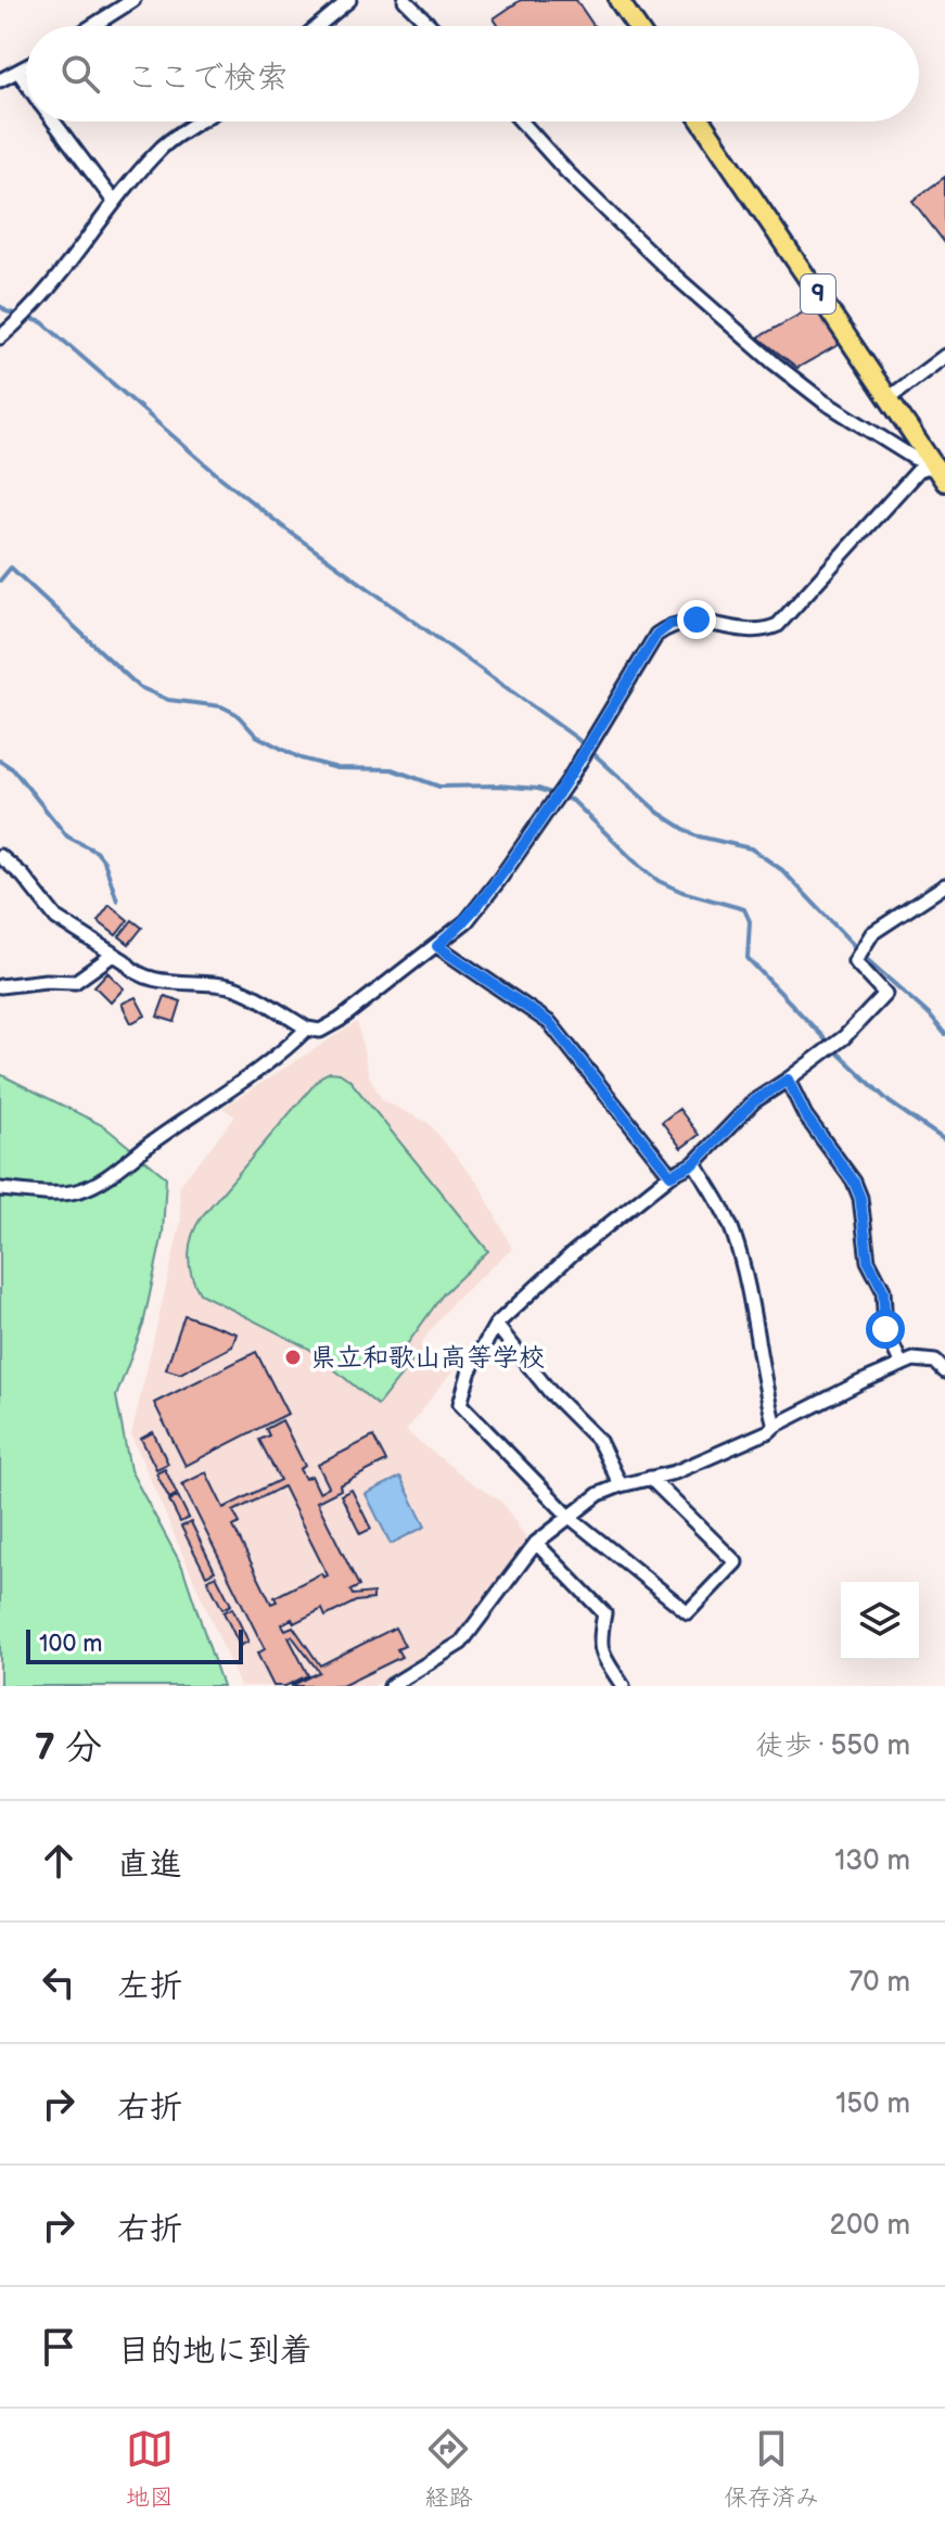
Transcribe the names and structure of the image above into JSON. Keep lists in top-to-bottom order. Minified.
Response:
{"streets":{"main road":["9"]},"places":["県立和歌山高等学校"],"scale_bar":"100 m","page":{"search":"ここで検索","scale":"100 m","heading":["7 分","徒歩 · 550 m"],"list":[["直進","130 m"],["左折","70 m"],["右折","150 m"],["右折","200 m"],"目的地に到着"],"nav":["地図","経路","保存済み"]}}
